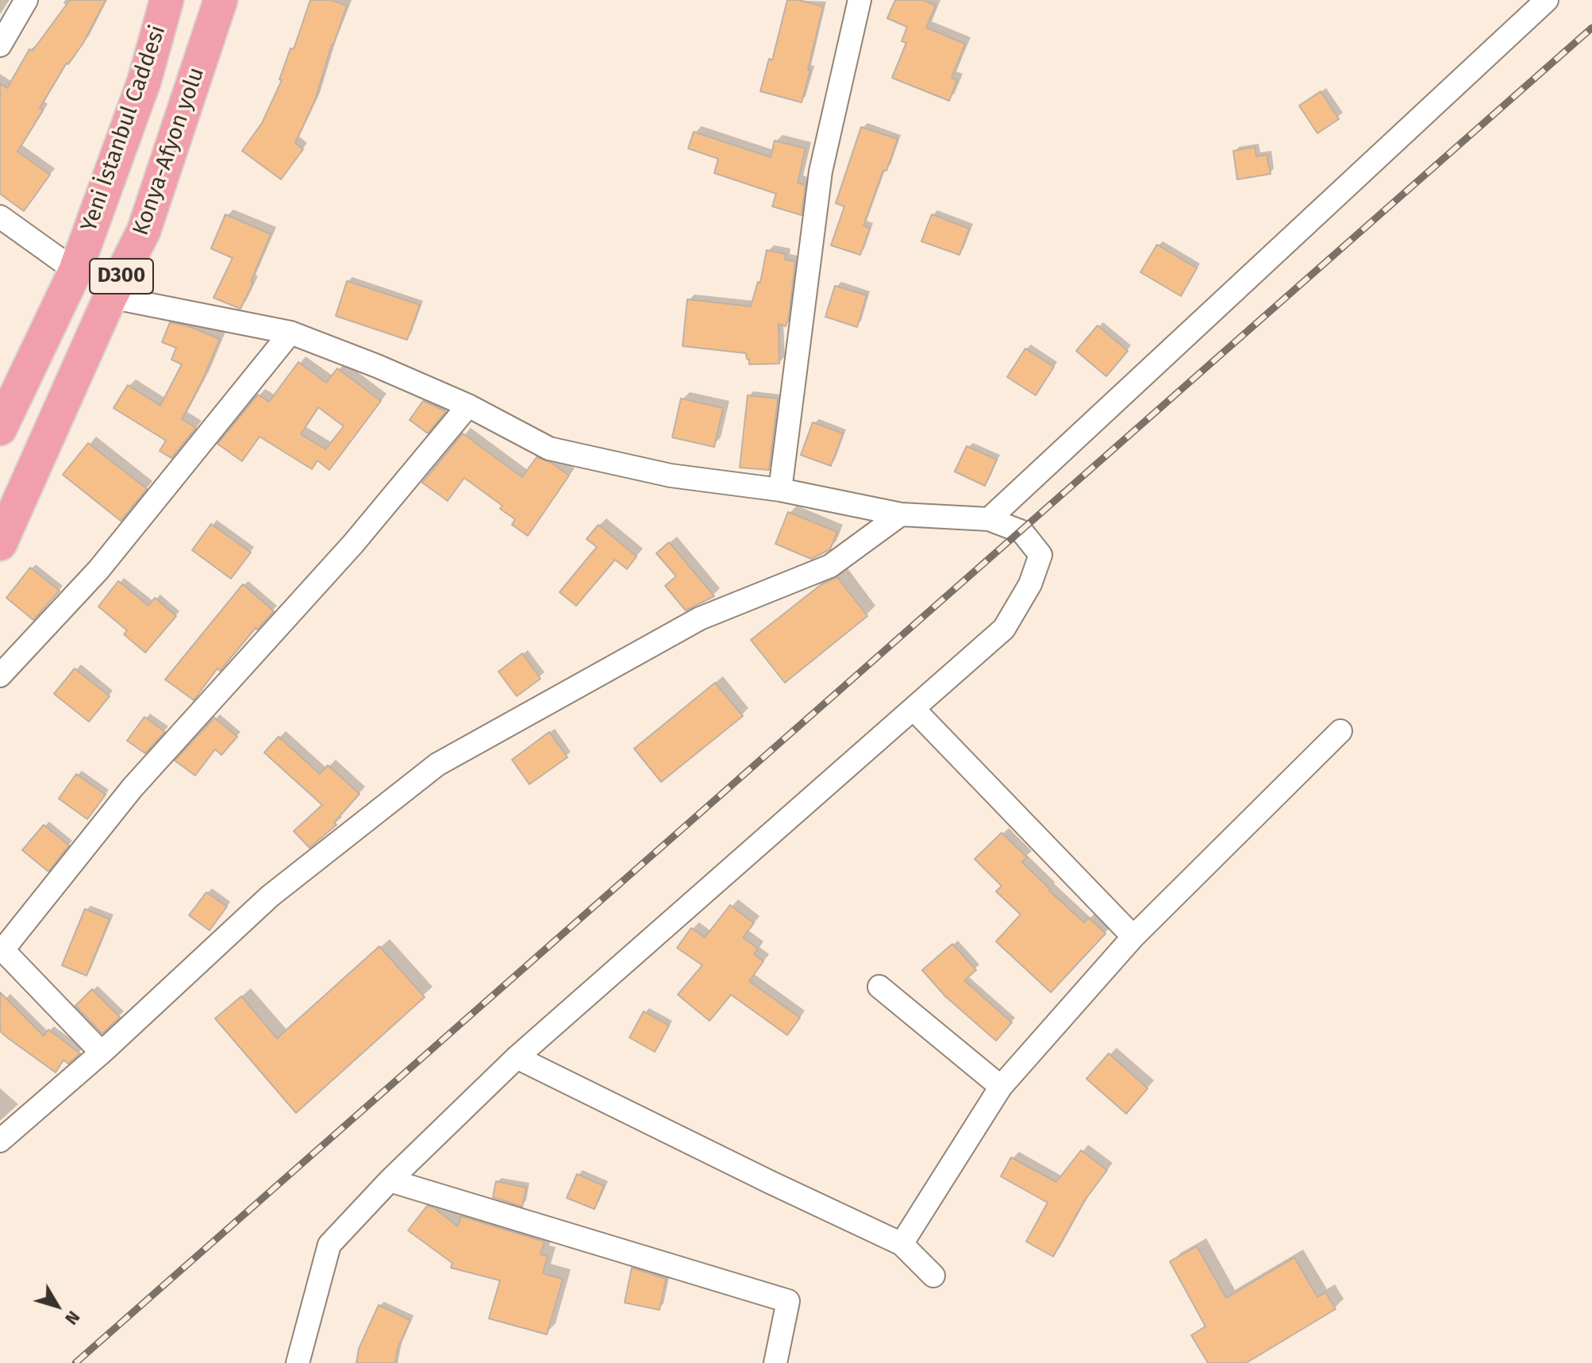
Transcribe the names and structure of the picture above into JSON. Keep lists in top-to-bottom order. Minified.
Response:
{"streets":{"highway":["Yeni İstanbul Caddesi","Konya-Afyon yolu","D300"]},"north":"bottom right"}
